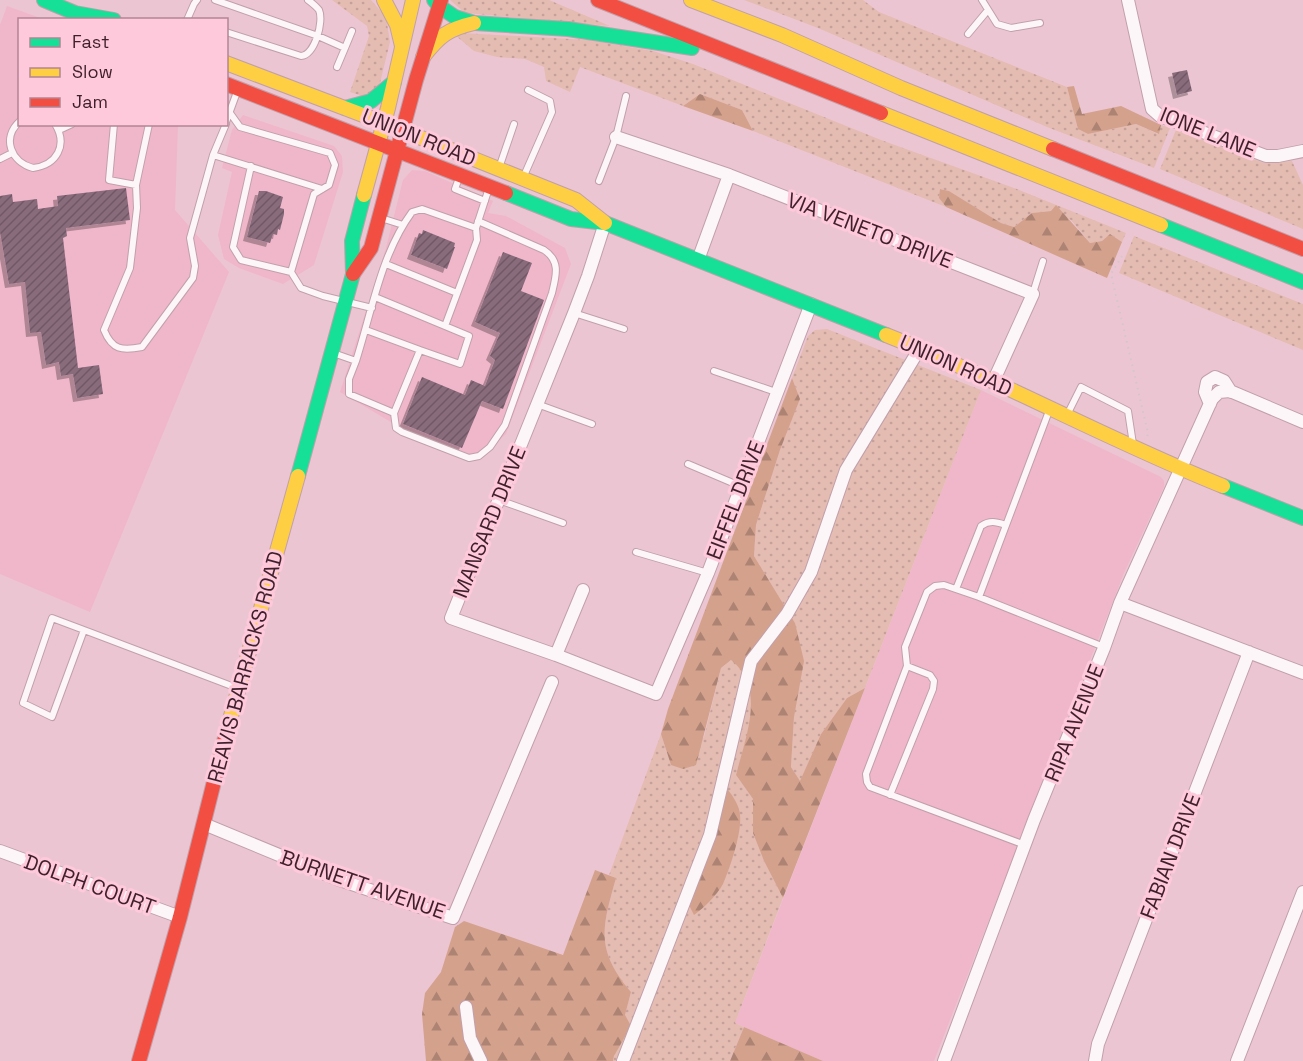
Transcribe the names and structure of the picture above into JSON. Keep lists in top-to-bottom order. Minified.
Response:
{"streets":{"main road":["UNION ROAD","REAVIS BARRACKS ROAD"],"street":["IONE LANE","VIA VENETO DRIVE","EIFFEL DRIVE","MANSARD DRIVE","RIPA AVENUE","FABIAN DRIVE","DOLPH COURT","BURNETT AVENUE"]},"crossings":[["UNION ROAD","EIFFEL DRIVE"],["UNION ROAD","MANSARD DRIVE"],["UNION ROAD","REAVIS BARRACKS ROAD"],["UNION ROAD","RIPA AVENUE"],["EIFFEL DRIVE","MANSARD DRIVE"],["REAVIS BARRACKS ROAD","DOLPH COURT"],["REAVIS BARRACKS ROAD","BURNETT AVENUE"]],"legend":["Fast","Slow","Jam"]}
